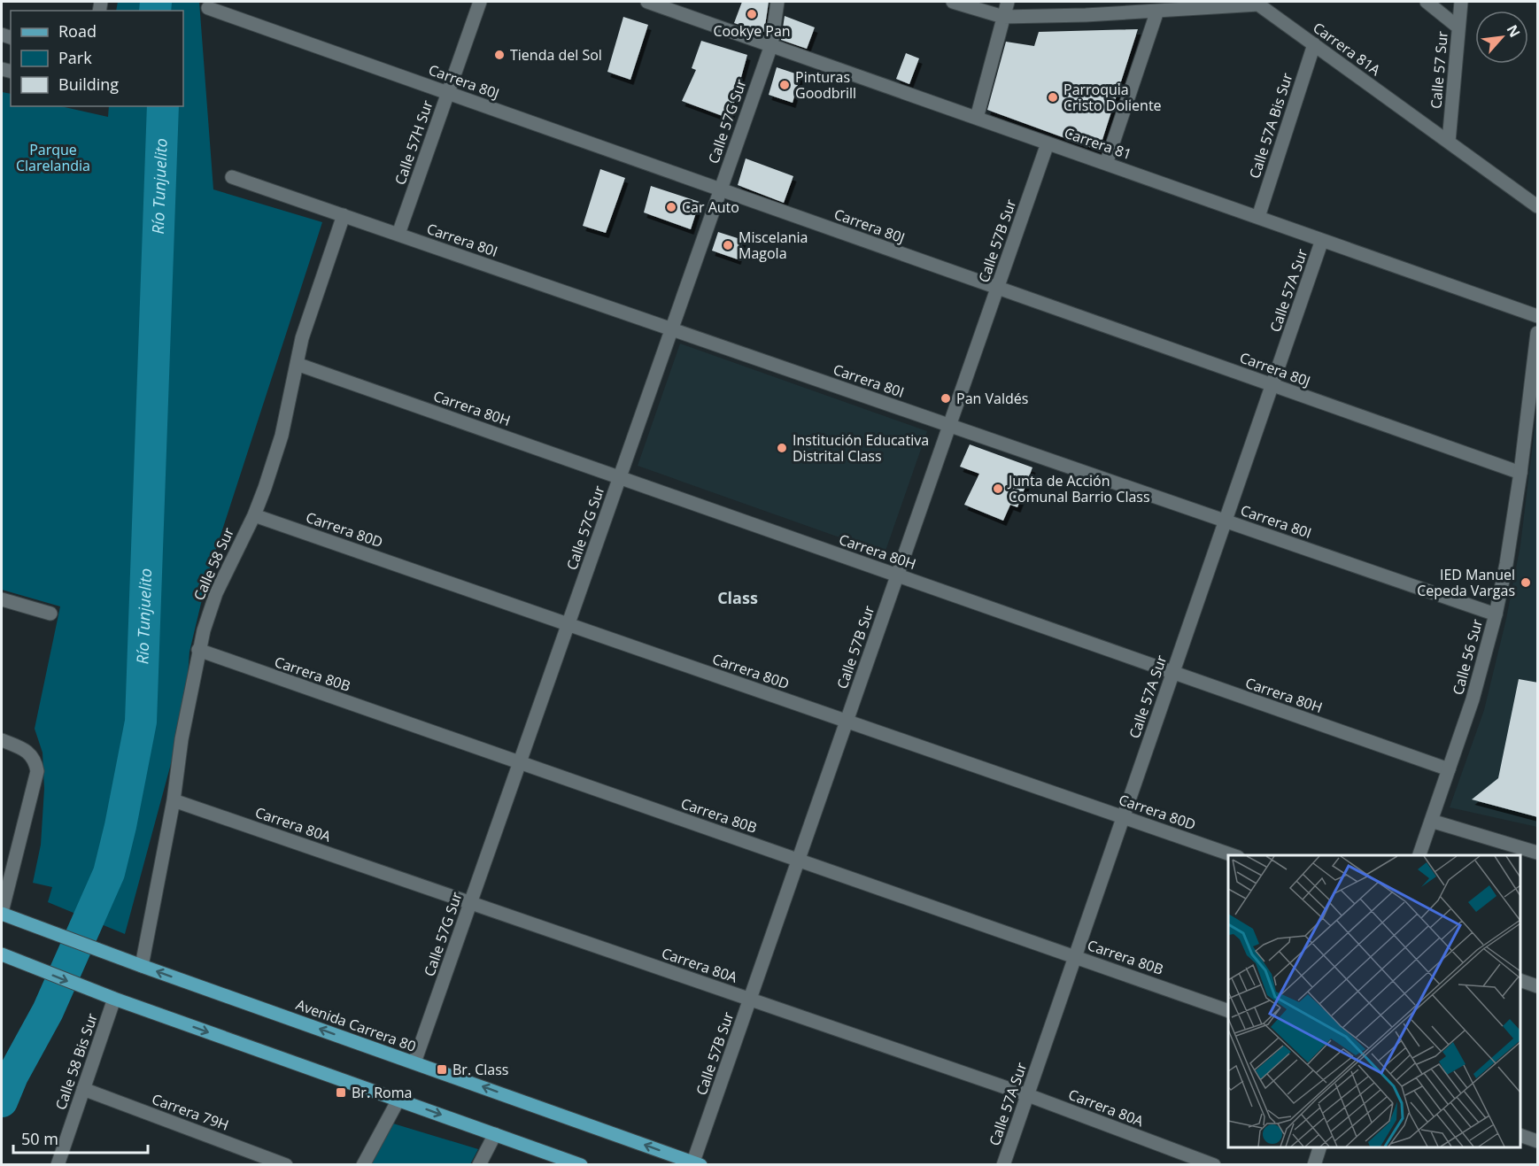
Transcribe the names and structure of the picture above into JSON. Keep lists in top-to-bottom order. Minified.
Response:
{"streets":{"main road":["Avenida Carrera 80"],"street":["Carrera 81A","Calle 57 Sur","Carrera 80J","Calle 57G Sur","Calle 57A Bis Sur","Calle 57H Sur","Carrera 81","Carrera 80I","Calle 57B Sur","Calle 57A Sur","Carrera 80H","Carrera 80D","Calle 58 Sur","Calle 56 Sur","Carrera 80B","Carrera 80A","Calle 58 Bis Sur","Carrera 79H"]},"crossings":[["Carrera 81A","Calle 57 Sur"],["Carrera 81A","Calle 57A Bis Sur"],["Carrera 80J","Calle 57G Sur"],["Carrera 80J","Calle 57H Sur"],["Carrera 80J","Calle 57B Sur"],["Carrera 80J","Calle 57A Sur"],["Carrera 80J","Calle 56 Sur"],["Calle 57G Sur","Carrera 81"],["Calle 57G Sur","Carrera 80I"],["Calle 57G Sur","Carrera 80H"],["Calle 57G Sur","Carrera 80D"],["Calle 57G Sur","Carrera 80B"],["Calle 57G Sur","Carrera 80A"],["Calle 57G Sur","Avenida Carrera 80"],["Calle 57A Bis Sur","Carrera 81"],["Calle 57H Sur","Carrera 80I"],["Carrera 81","Calle 57B Sur"],["Carrera 81","Calle 57A Sur"],["Carrera 80I","Calle 57B Sur"],["Carrera 80I","Calle 57A Sur"],["Carrera 80I","Calle 58 Sur"],["Carrera 80I","Calle 56 Sur"],["Calle 57B Sur","Carrera 80H"],["Calle 57B Sur","Carrera 80D"],["Calle 57B Sur","Carrera 80B"],["Calle 57B Sur","Carrera 80A"],["Calle 57B Sur","Avenida Carrera 80"],["Calle 57A Sur","Carrera 80H"],["Calle 57A Sur","Carrera 80D"],["Calle 57A Sur","Carrera 80B"],["Calle 57A Sur","Carrera 80A"],["Carrera 80H","Calle 58 Sur"],["Carrera 80H","Calle 56 Sur"],["Carrera 80D","Calle 58 Sur"],["Calle 58 Sur","Carrera 80B"],["Calle 58 Sur","Carrera 80A"],["Calle 58 Sur","Avenida Carrera 80"],["Calle 58 Bis Sur","Carrera 79H"]],"districts":["Class"],"water":["Río Tunjuelito"],"parks":["Parque Clarelandia"],"places":{"other":["Cookye Pan","Tienda del Sol","Pinturas Goodbrill","Parroquia Cristo Doliente","Car Auto","Miscelania Magola","Pan Valdés","Institución Educativa Distrital Class","Junta de Acción Comunal Barrio Class","IED Manuel Cepeda Vargas"],"transit":["Br. Class","Br. Roma"]},"legend":["Road","Park","Building"],"scale_bar":"50 m","north":"top right"}
